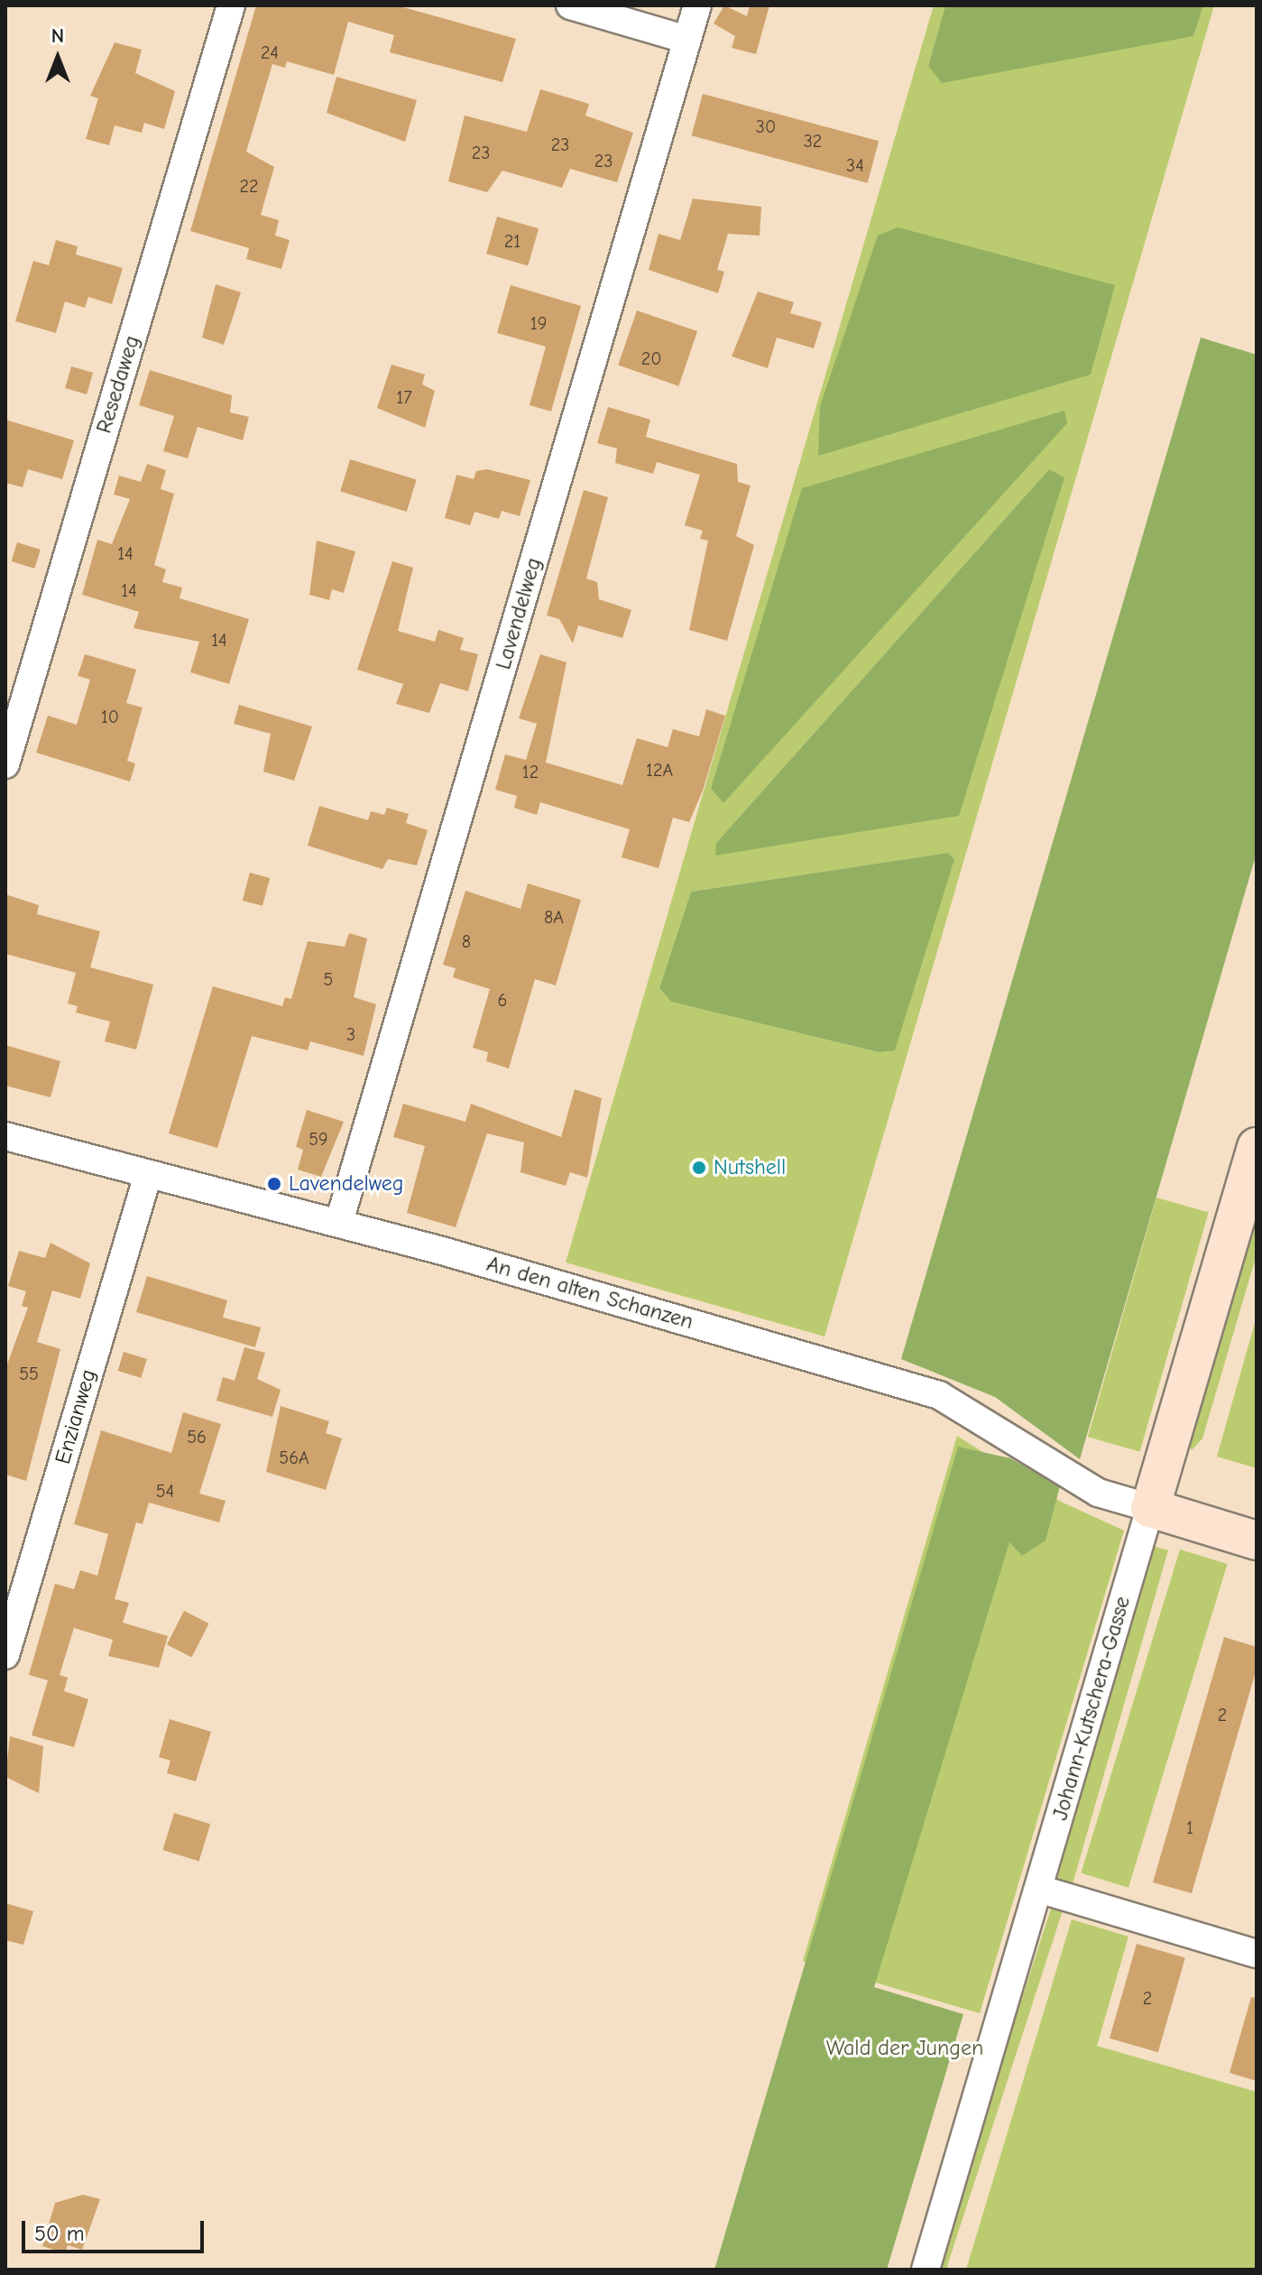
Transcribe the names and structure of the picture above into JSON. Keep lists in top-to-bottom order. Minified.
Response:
{"streets":{"street":["Resedaweg","Lavendelweg","An den alten Schanzen","Enzianweg","Johann-Kutschera-Gasse"]},"crossings":[["Lavendelweg","An den alten Schanzen"],["An den alten Schanzen","Enzianweg"],["An den alten Schanzen","Johann-Kutschera-Gasse"]],"parks":["Wald der Jungen"],"places":["Nutshell","Lavendelweg"],"house_numbers":["24","30","32","23","23","23","34","22","21","19","20","17","14","14","14","10","12A","12","8A","8","5","6","3","59","55","56","56A","54","2","1","2"],"scale_bar":"50 m","north":"top"}
